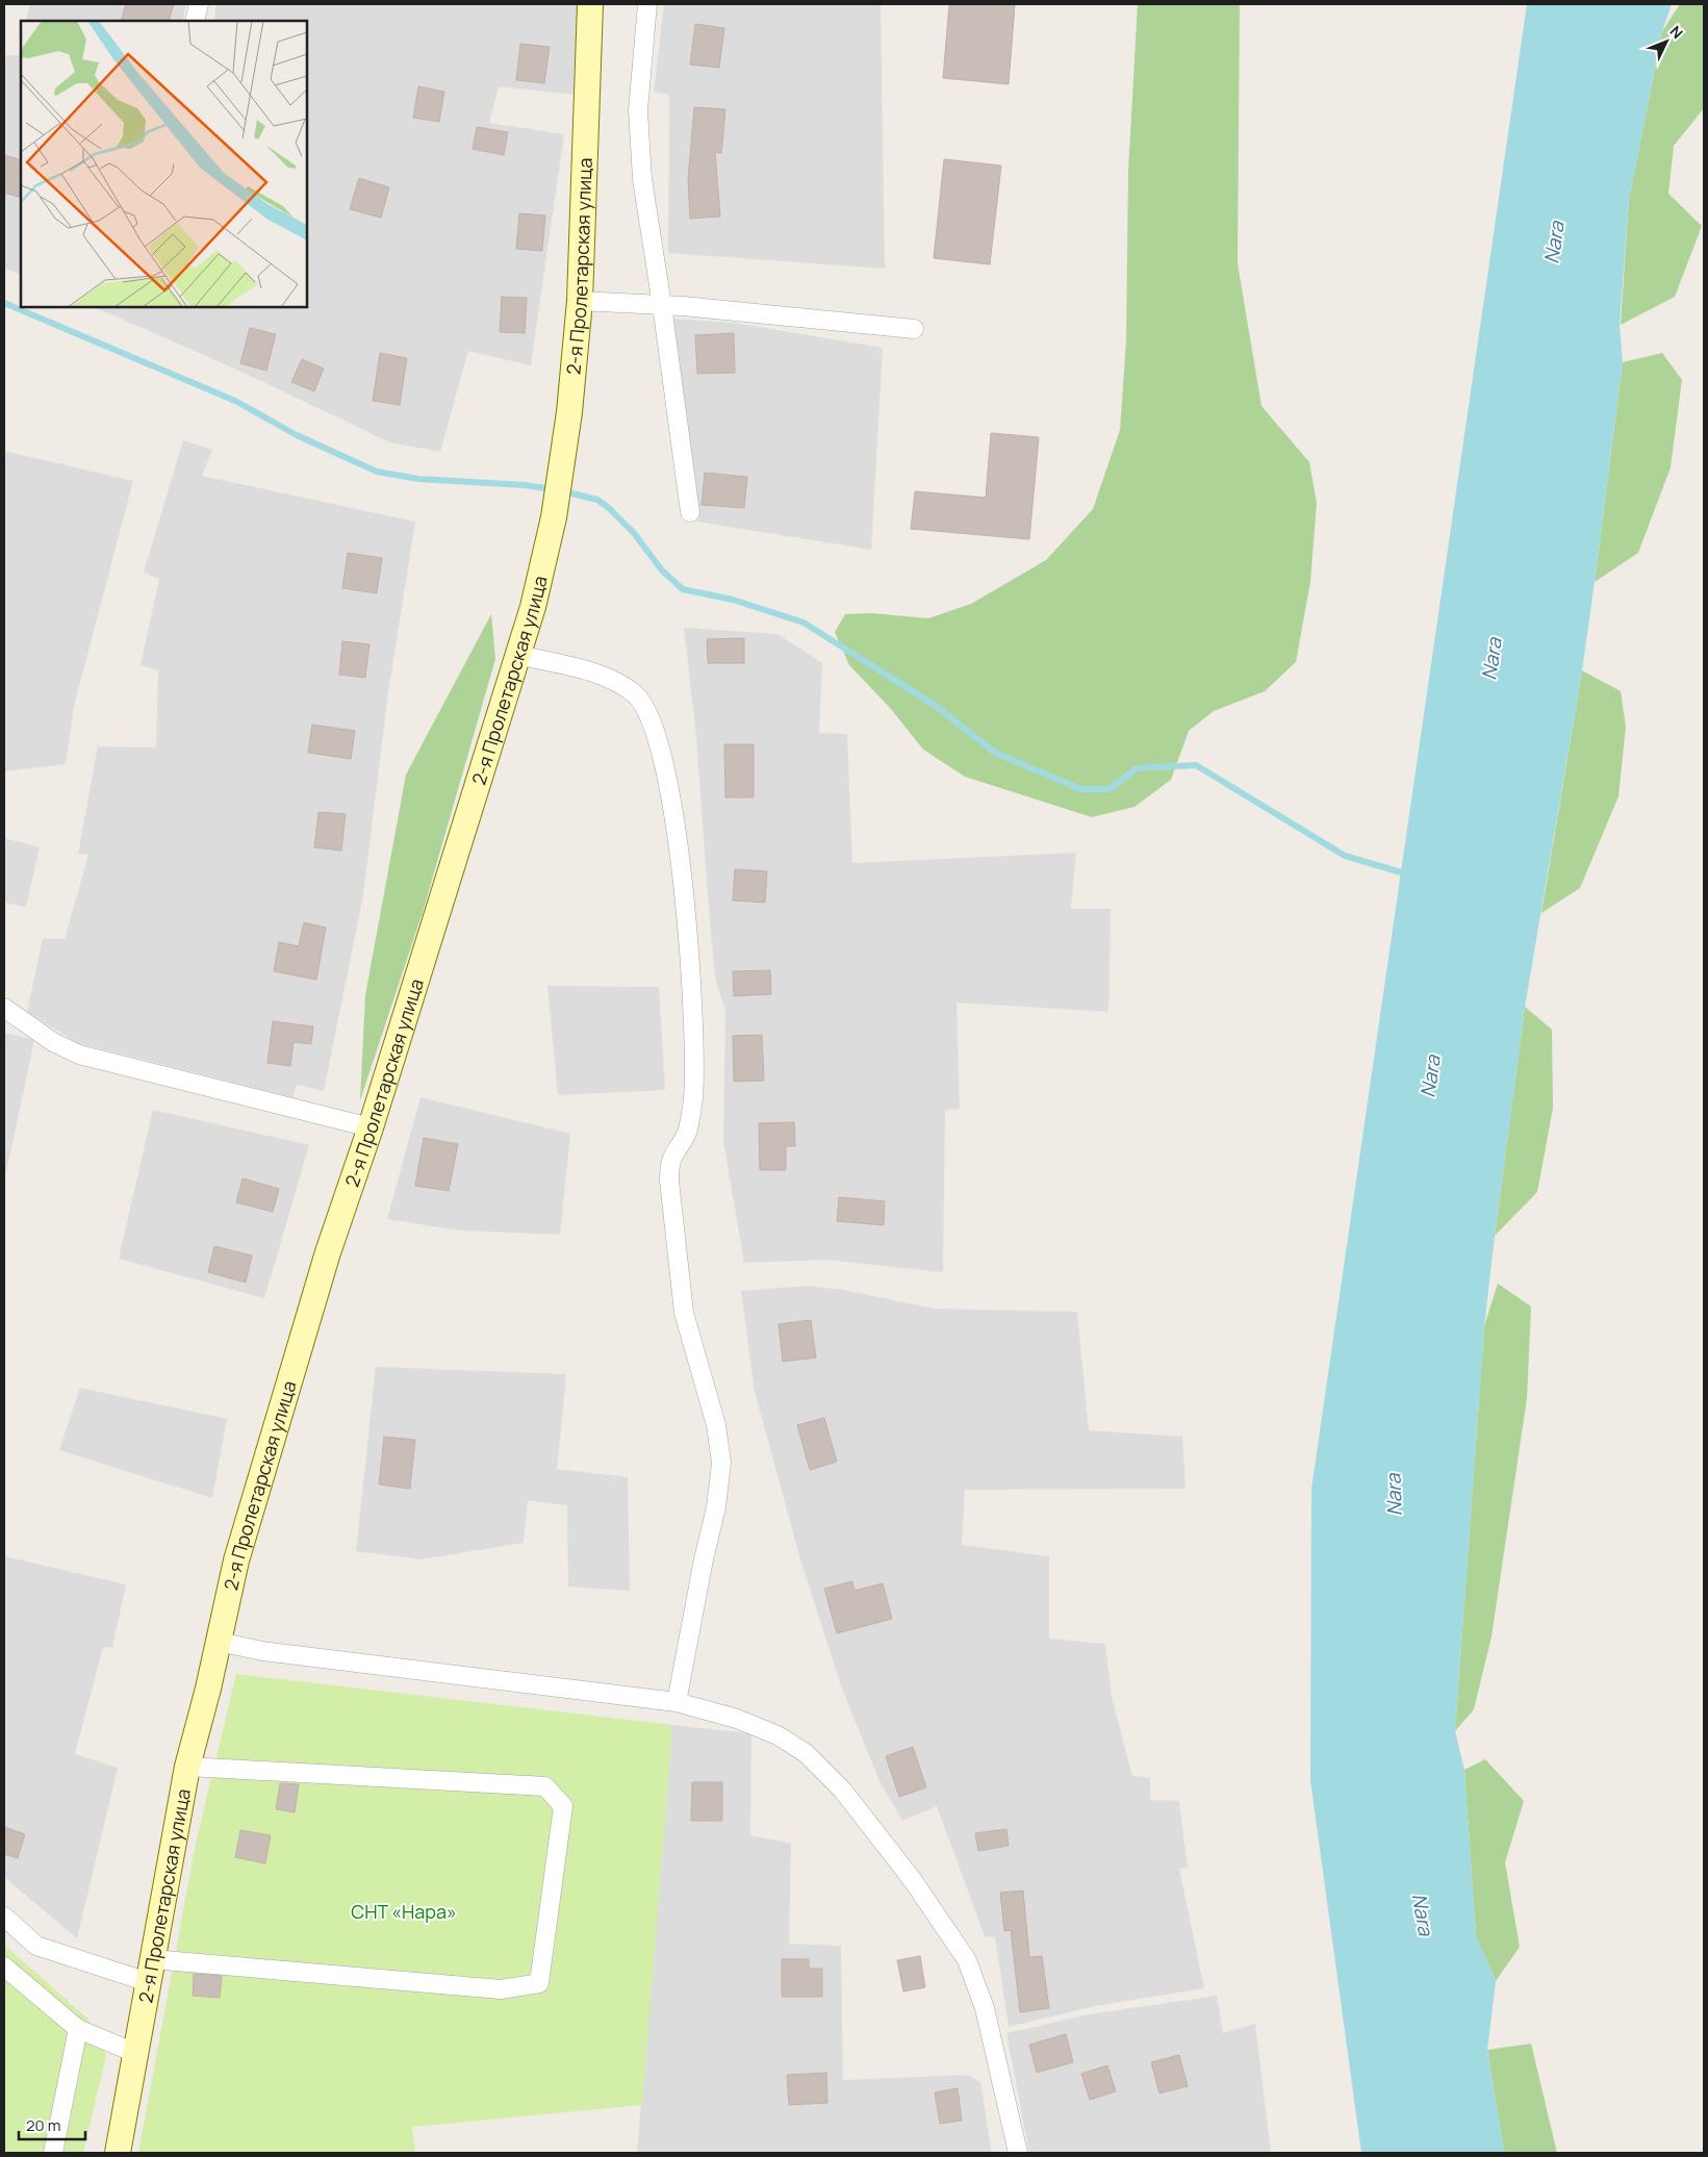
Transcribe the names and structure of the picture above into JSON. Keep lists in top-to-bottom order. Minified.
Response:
{"streets":{"main road":["2-я Пролетарская улица"]},"water":["Nara"],"parks":["СНТ «Нара»"],"scale_bar":"20 m","north":"top right"}
